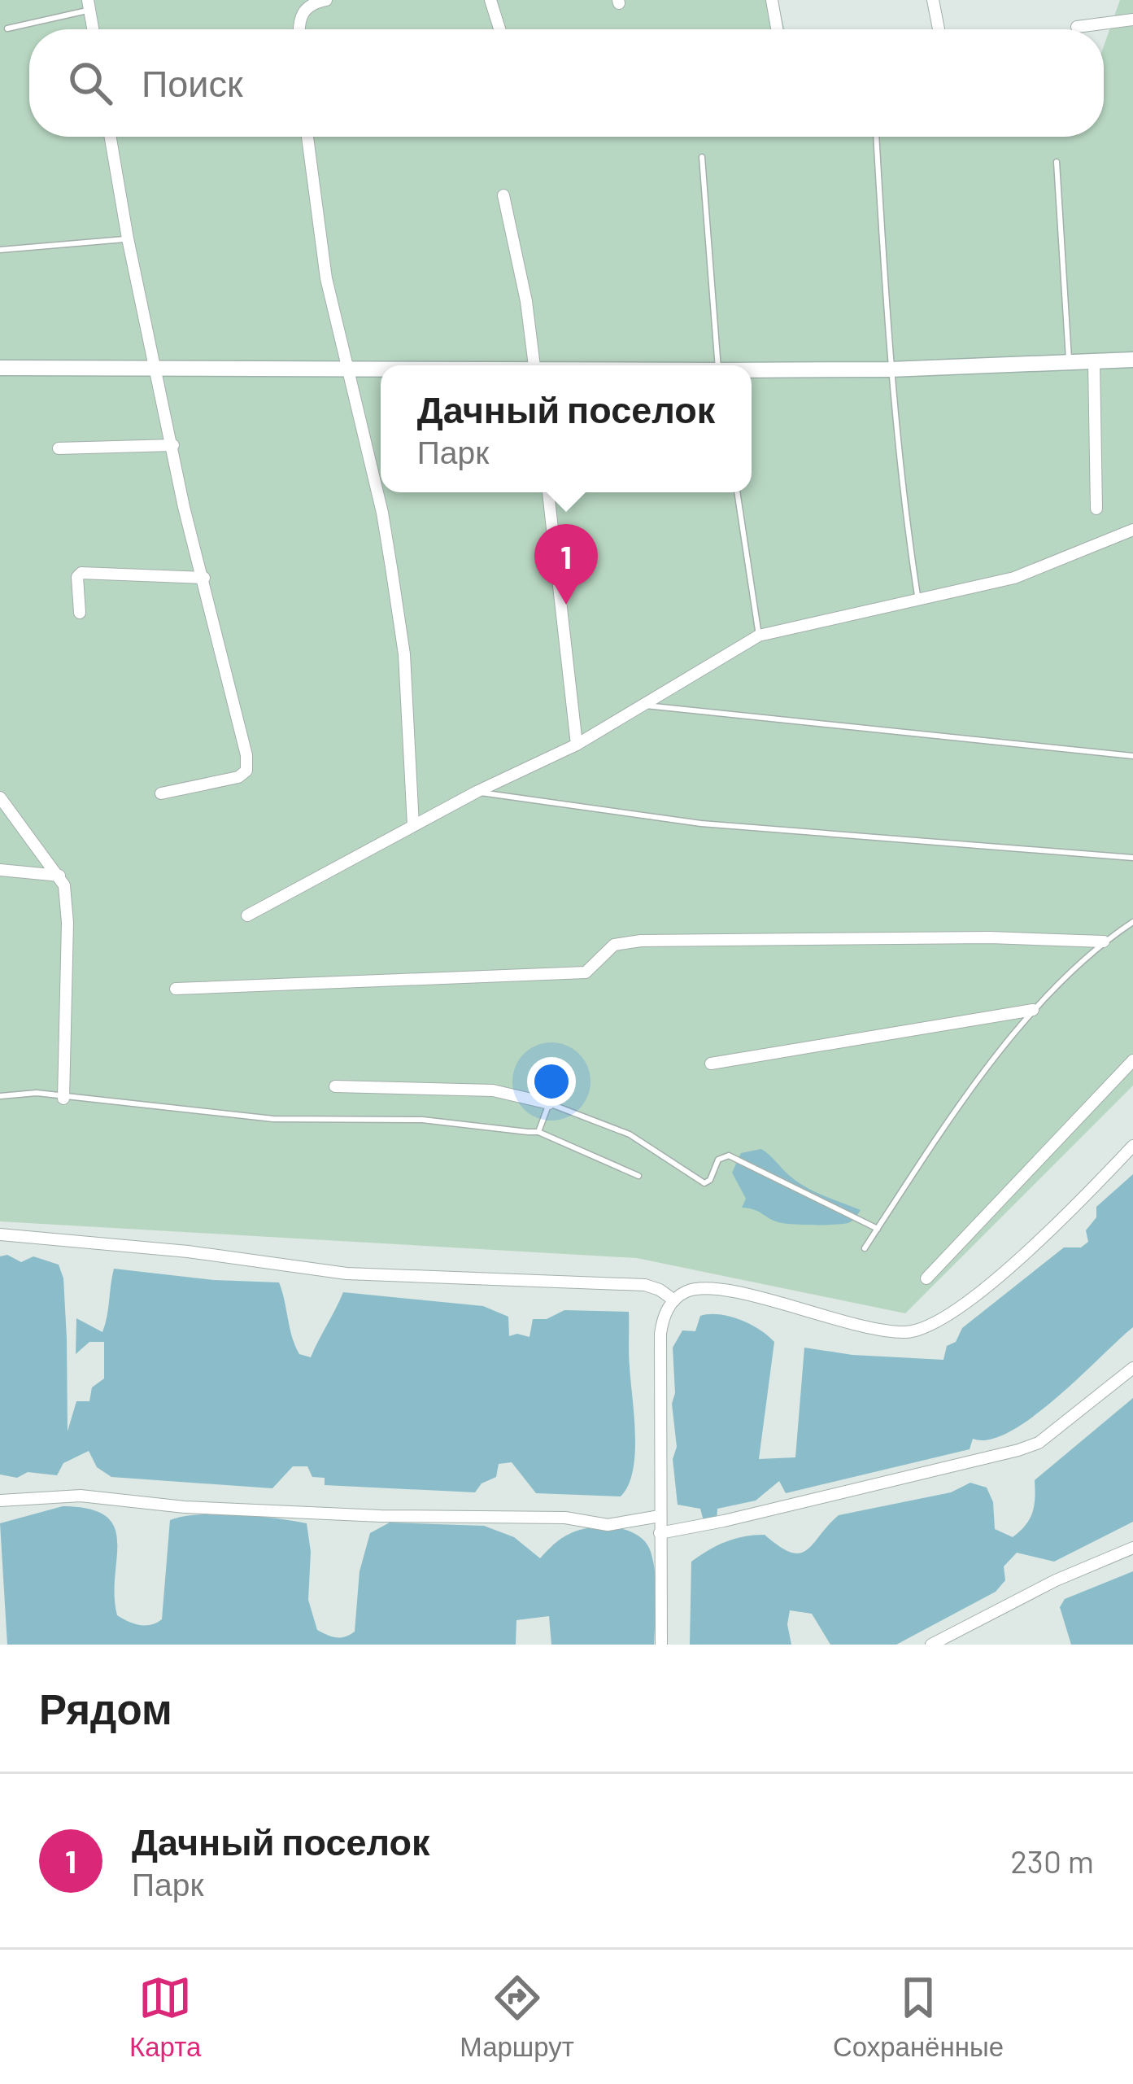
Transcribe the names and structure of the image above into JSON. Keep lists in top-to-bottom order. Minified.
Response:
{"page":{"search":"Поиск","popup":["Дачный поселок","Парк"],"pins":"1","heading":"Рядом","list":[{"mark":"1","name":"Дачный поселок","note":"Парк","value":"230 m"}],"nav":["Карта","Маршрут","Сохранённые"]}}
